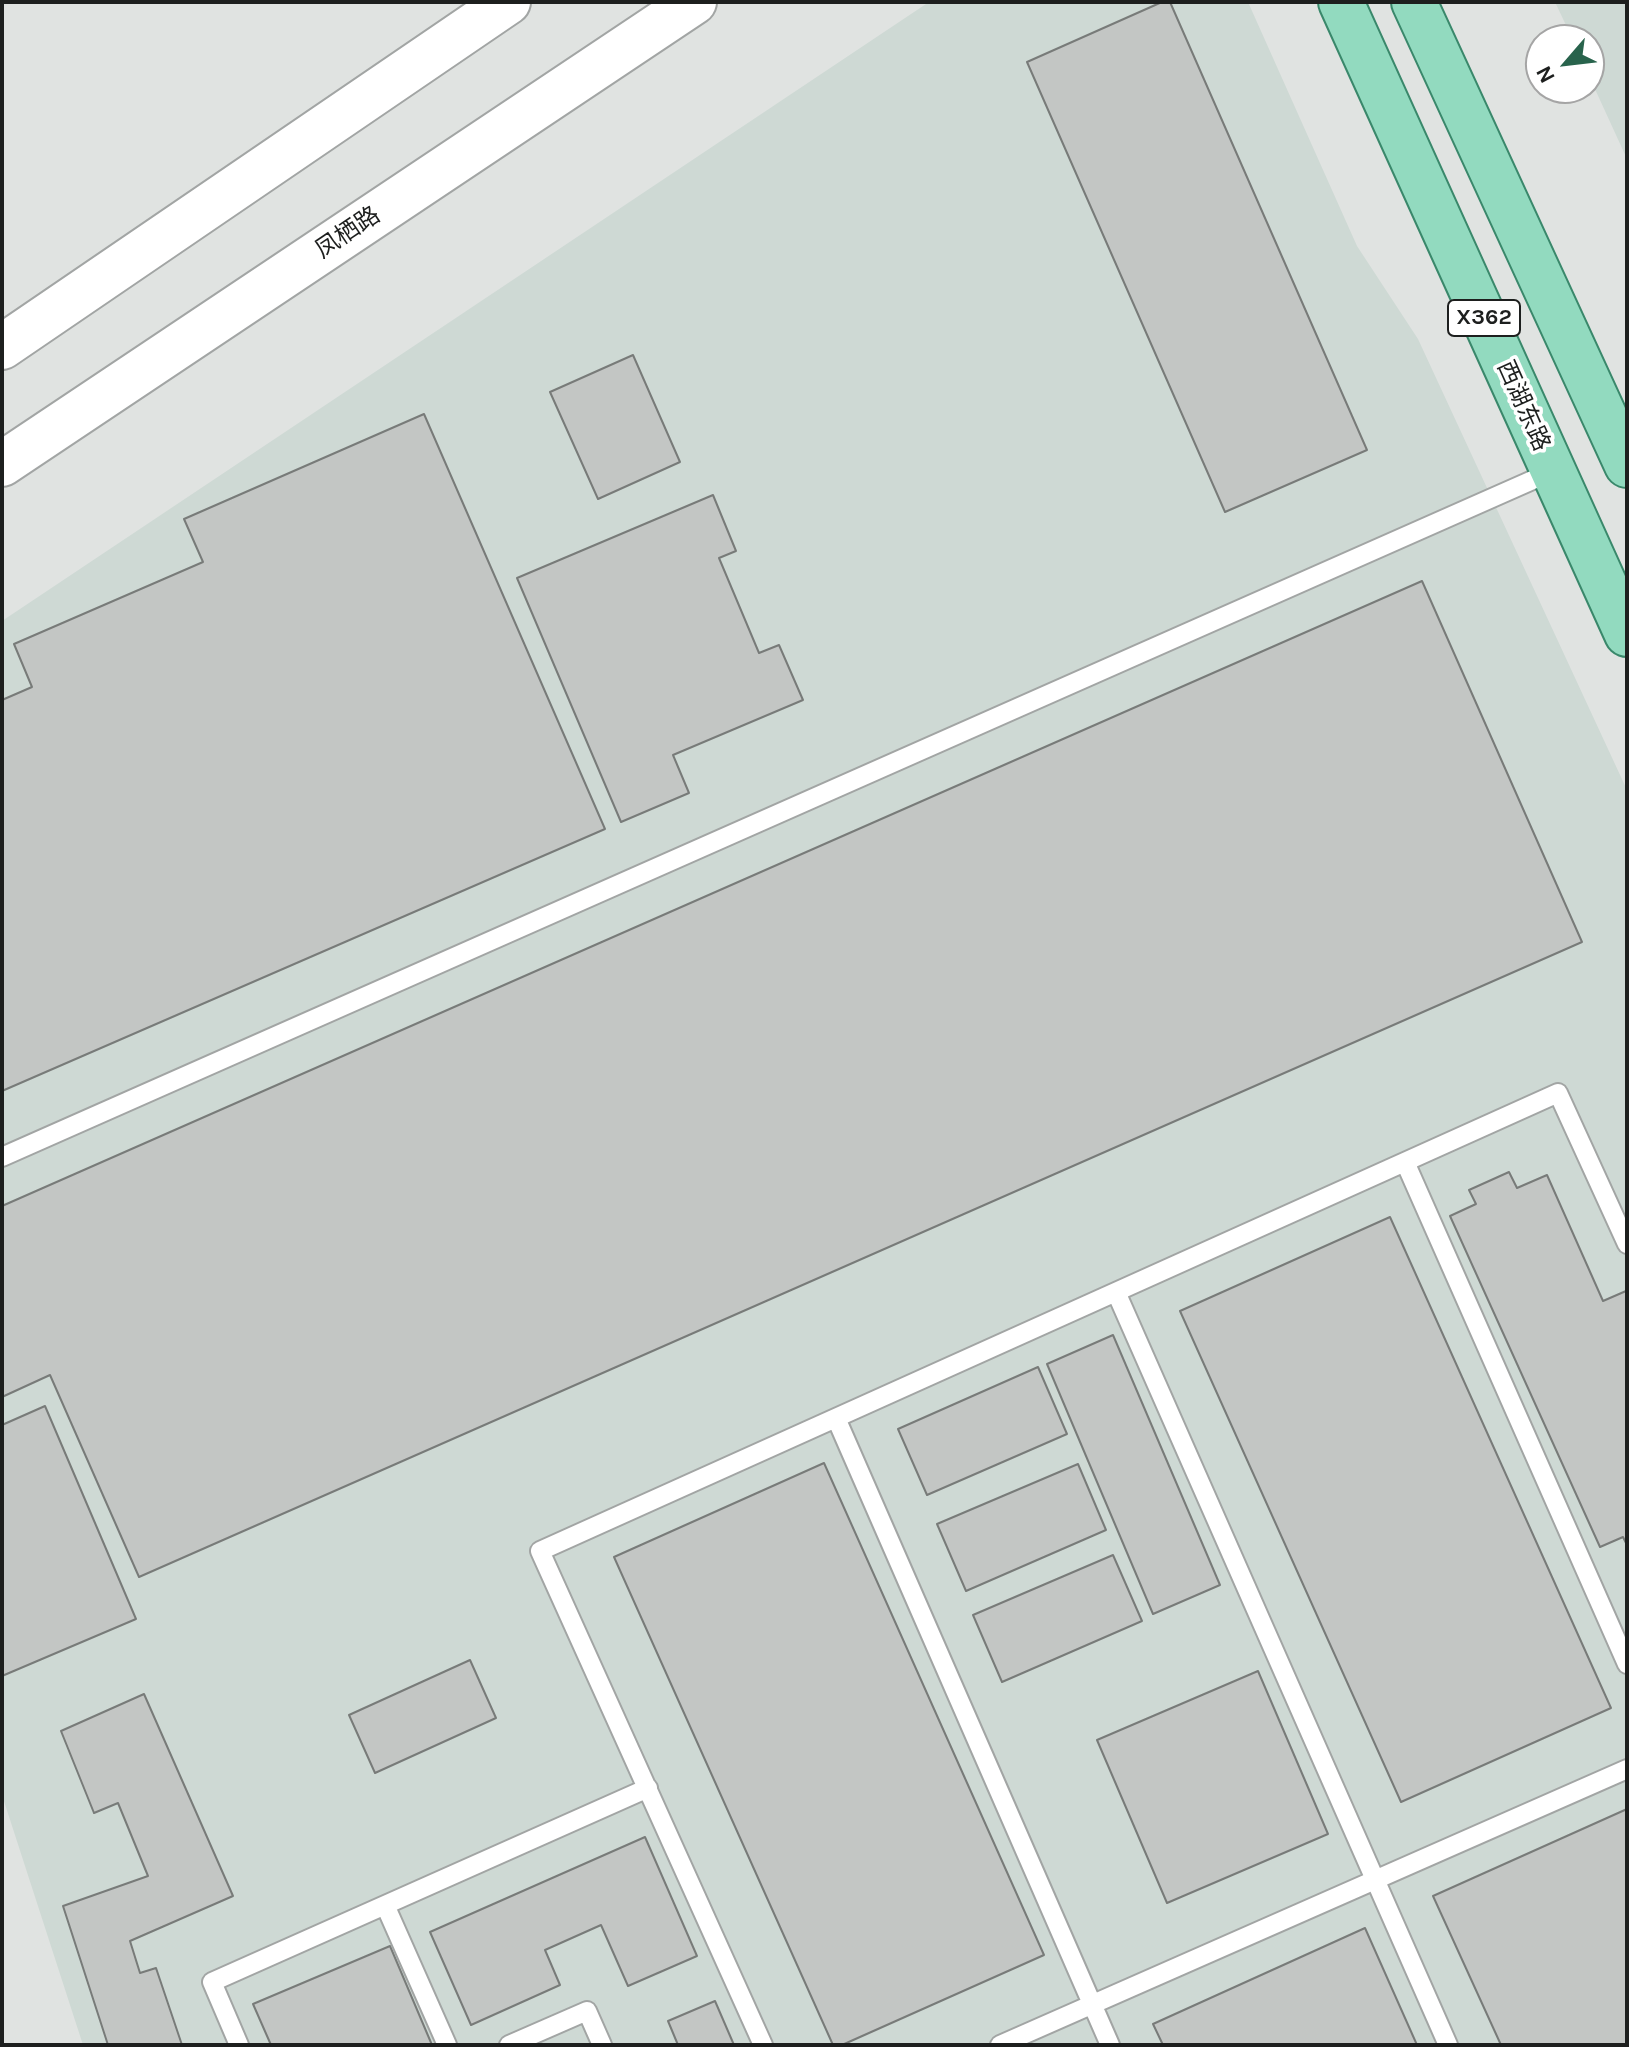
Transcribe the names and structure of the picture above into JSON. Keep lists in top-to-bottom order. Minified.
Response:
{"streets":{"main road":["凤栖路","X362","西湖东路"]},"north":"bottom left"}
